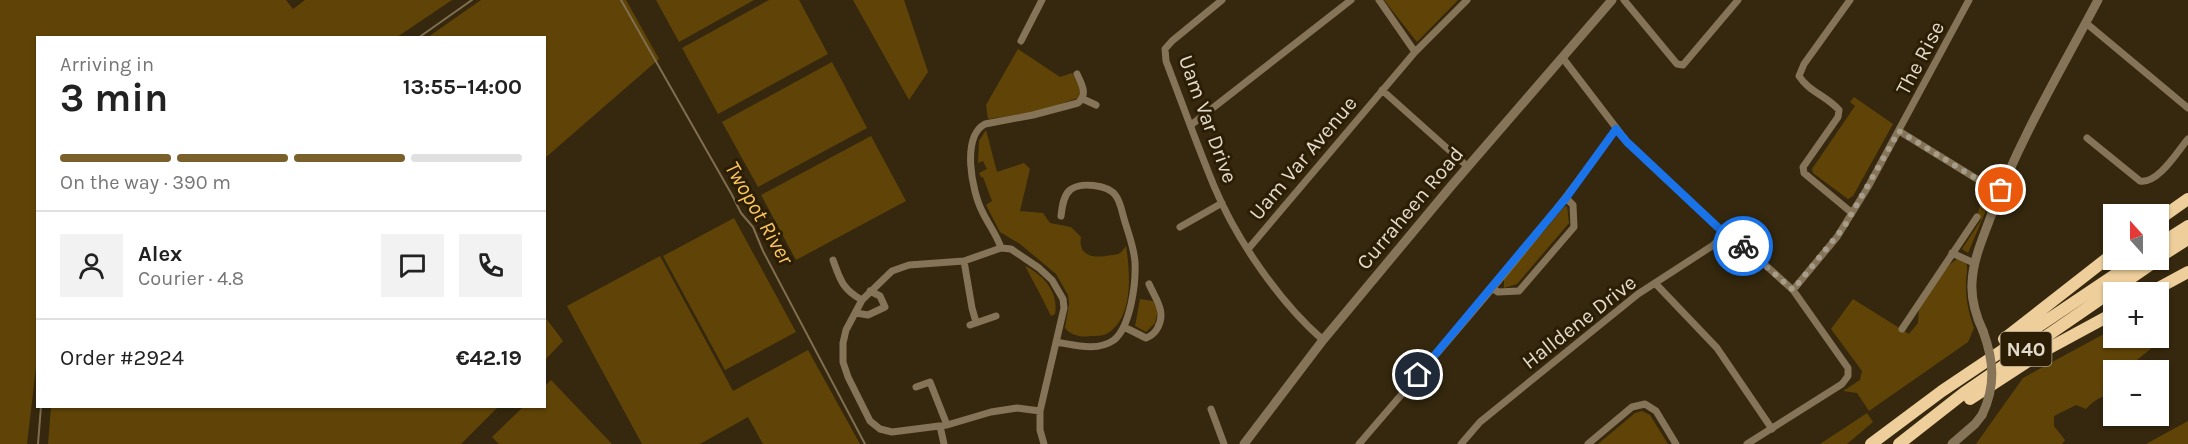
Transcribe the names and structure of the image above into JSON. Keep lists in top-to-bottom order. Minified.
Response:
{"streets":{"highway":["N40"],"street":["The Rise","Uam Var Drive","Uam Var Avenue","Curraheen Road","Halldene Drive"]},"crossings":[["Uam Var Drive","Uam Var Avenue"],["Uam Var Drive","Curraheen Road"],["Uam Var Avenue","Curraheen Road"]],"water":["Twopot River"],"north":"top","page":{"heading":["3 min","Arriving in","13:55–14:00"],"panel":["Alex","Courier · 4.8","Order #2924","€42.19"],"bar":"On the way · 390 m","map_buttons":["+","−"]}}
